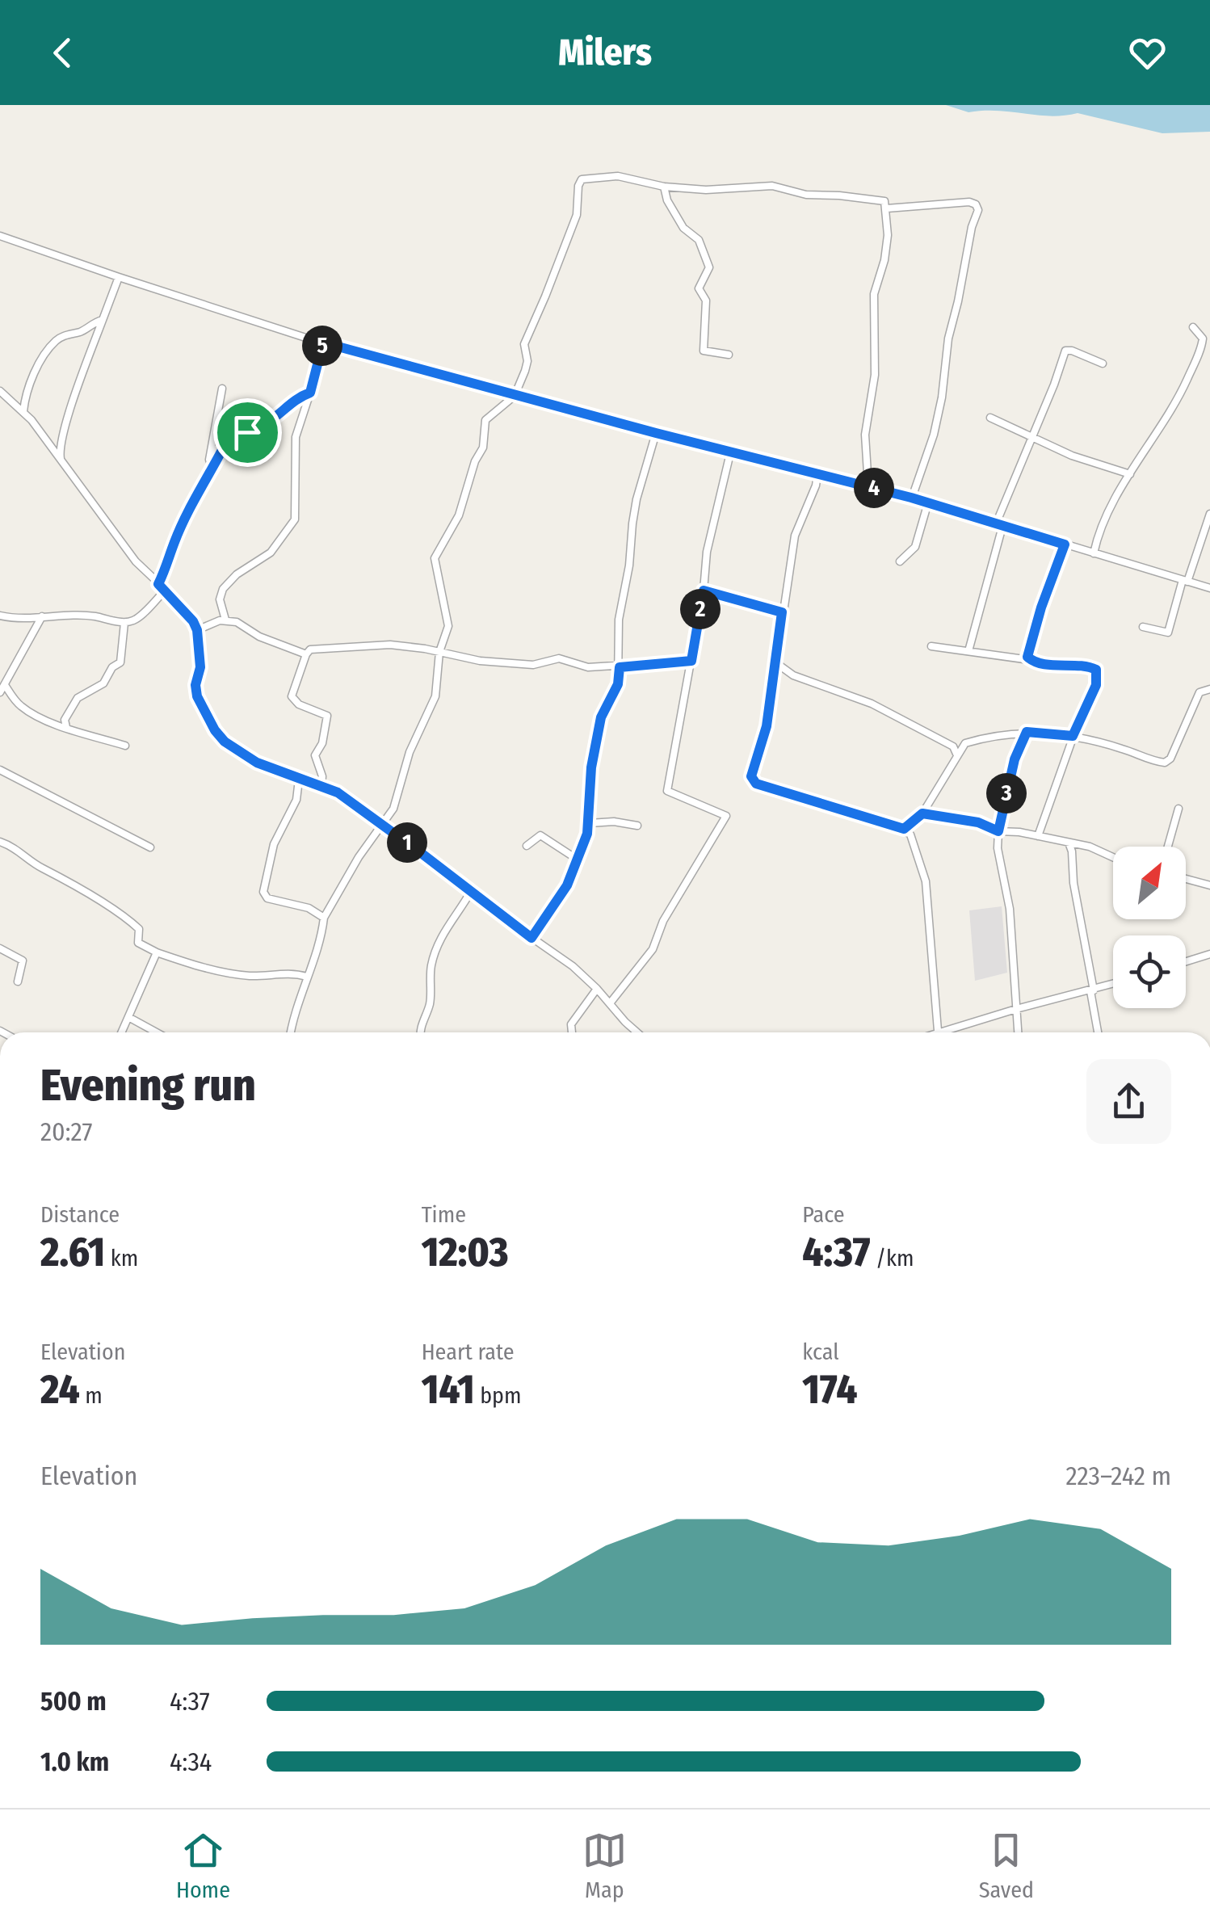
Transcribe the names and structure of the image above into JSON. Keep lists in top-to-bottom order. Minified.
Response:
{"north":"top right","page":{"header":"Milers","pins":["5","4","2","3","1"],"heading":["Evening run","20:27"],"stats":[["Distance","2.61 km"],["Time","12:03"],["Pace","4:37 /km"],["Elevation","24 m"],["Heart rate","141 bpm"],["kcal","174"]],"chart":["Elevation","223–242 m"],"list":[{"name":"500 m","note":"4:37"},{"name":"1.0 km","note":"4:34"}],"tabs":["Home","Map","Saved"]}}
